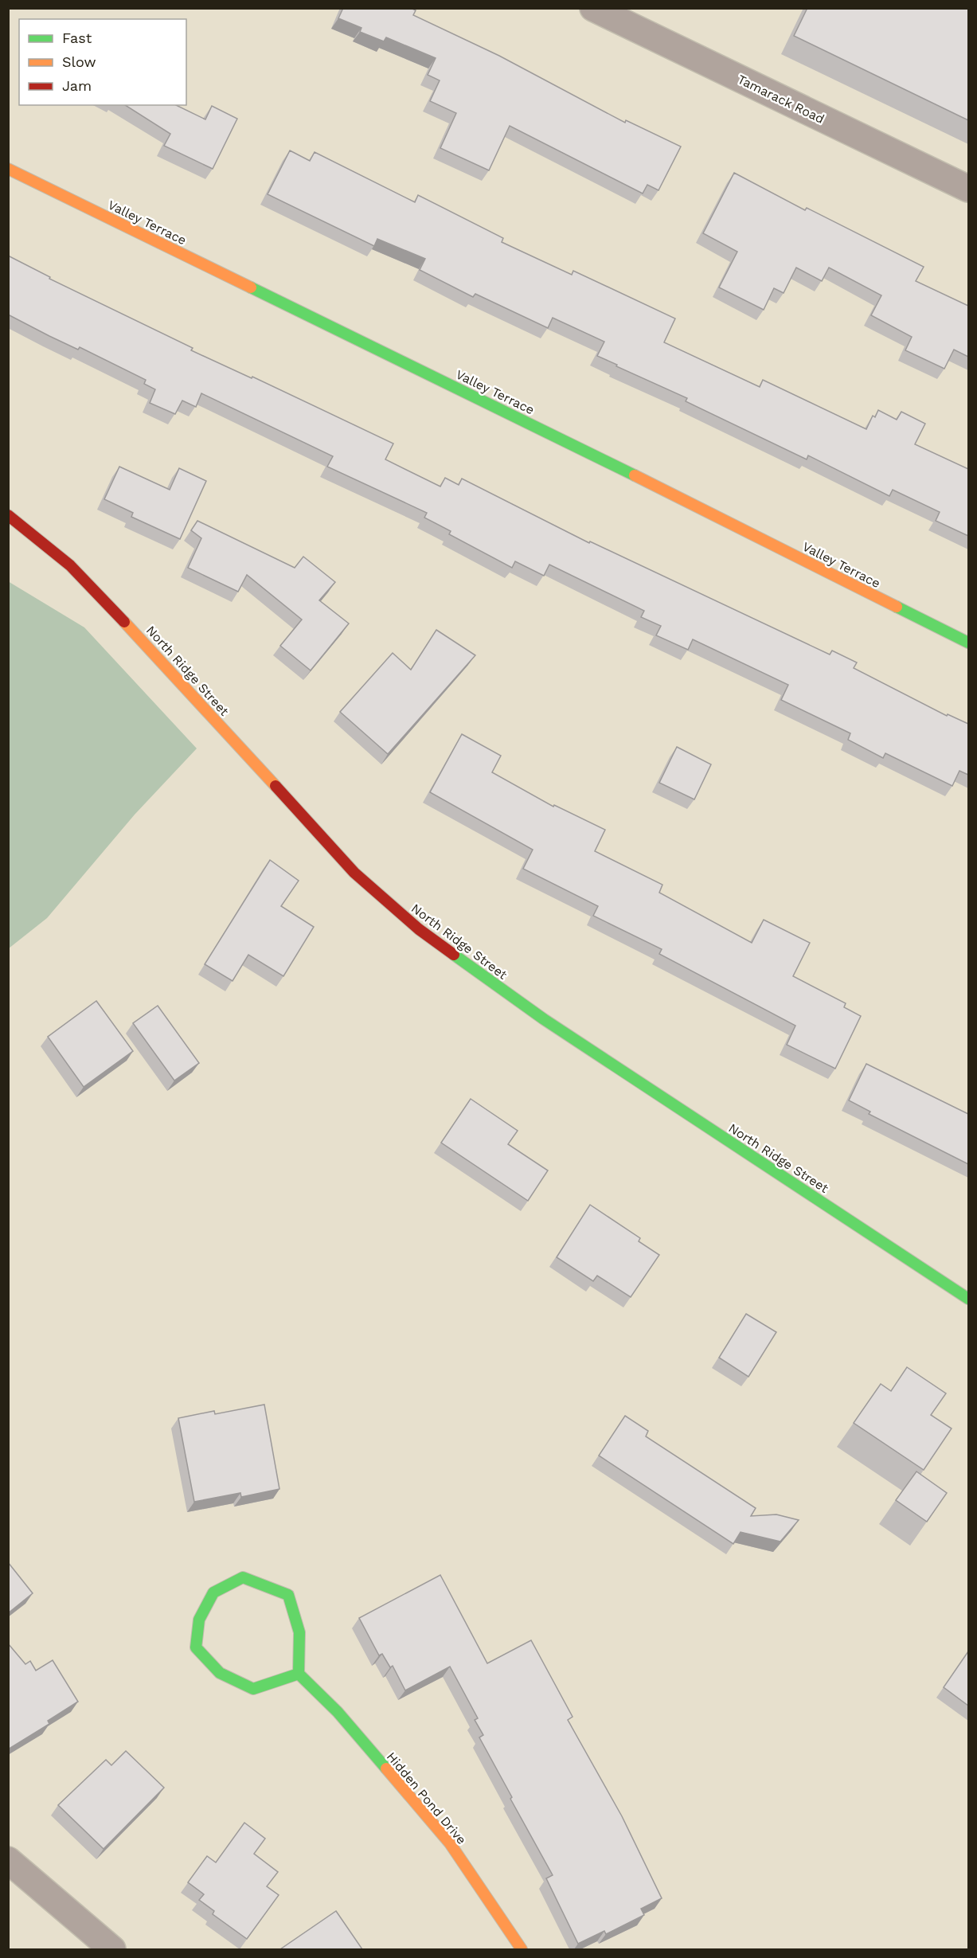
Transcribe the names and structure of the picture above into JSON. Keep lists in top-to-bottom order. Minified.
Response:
{"streets":{"street":["Tamarack Road","Valley Terrace","North Ridge Street","Hidden Pond Drive"]},"legend":["Fast","Slow","Jam"]}
